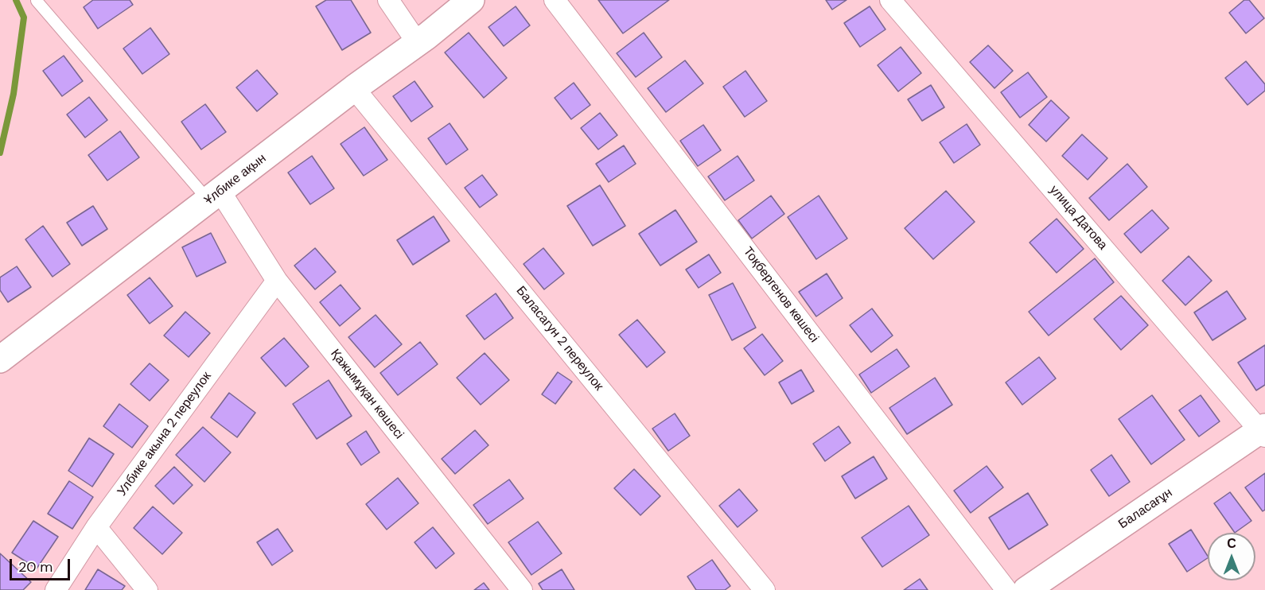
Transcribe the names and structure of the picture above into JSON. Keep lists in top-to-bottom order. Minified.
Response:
{"streets":{"street":["Ұлбике ақын","улица Датова","Тоқбергенов көшесі","Баласагун 2 переулок","Қажымұқан көшесі","Улбике акына 2 переулок","Баласағұн"]},"crossings":[["Ұлбике ақын","Баласагун 2 переулок"],["Ұлбике ақын","Қажымұқан көшесі"],["улица Датова","Баласағұн"],["Қажымұқан көшесі","Улбике акына 2 переулок"]],"scale_bar":"20 m","north":"top"}
